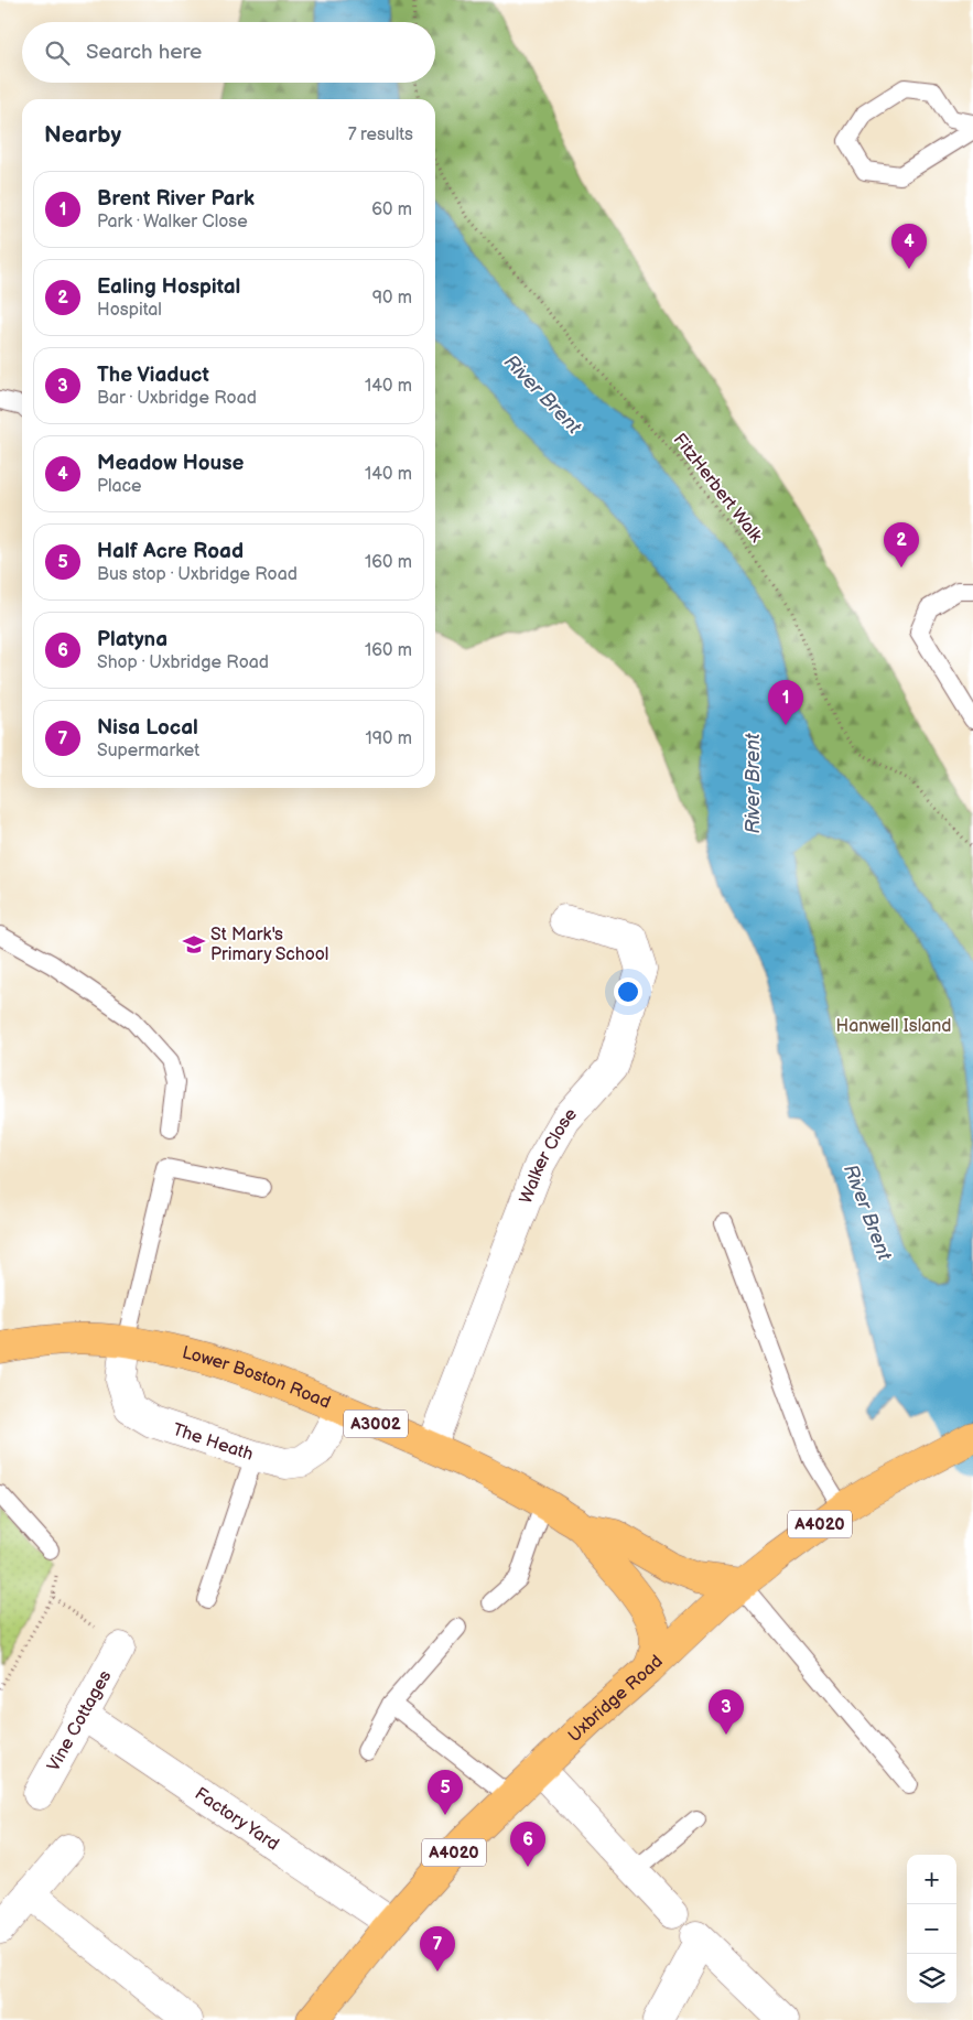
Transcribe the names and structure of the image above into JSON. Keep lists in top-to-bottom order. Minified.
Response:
{"streets":{"main road":["Lower Boston Road","A3002","A4020","Uxbridge Road"],"street":["Walker Close","The Heath","Vine Cottages","Factory Yard"],"path":["FitzHerbert Walk"]},"crossings":[["Walker Close","Lower Boston Road"],["Lower Boston Road","The Heath"],["Lower Boston Road","Uxbridge Road"],["Uxbridge Road","Factory Yard"],["Vine Cottages","Factory Yard"]],"water":["River Brent"],"parks":["Hanwell Island"],"places":{"school or university":["St Mark's Primary School"]},"page":{"search":"Search here","heading":["Nearby","7 results"],"list":[{"mark":"1","name":"Brent River Park","note":"Park · Walker Close","value":"60 m"},{"mark":"2","name":"Ealing Hospital","note":"Hospital","value":"90 m"},{"mark":"3","name":"The Viaduct","note":"Bar · Uxbridge Road","value":"140 m"},{"mark":"4","name":"Meadow House","note":"Place","value":"140 m"},{"mark":"5","name":"Half Acre Road","note":"Bus stop · Uxbridge Road","value":"160 m"},{"mark":"6","name":"Platyna","note":"Shop · Uxbridge Road","value":"160 m"},{"mark":"7","name":"Nisa Local","note":"Supermarket","value":"190 m"}],"pins":["4","2","1","3","5","6","7"],"map_buttons":["+","−"]}}
